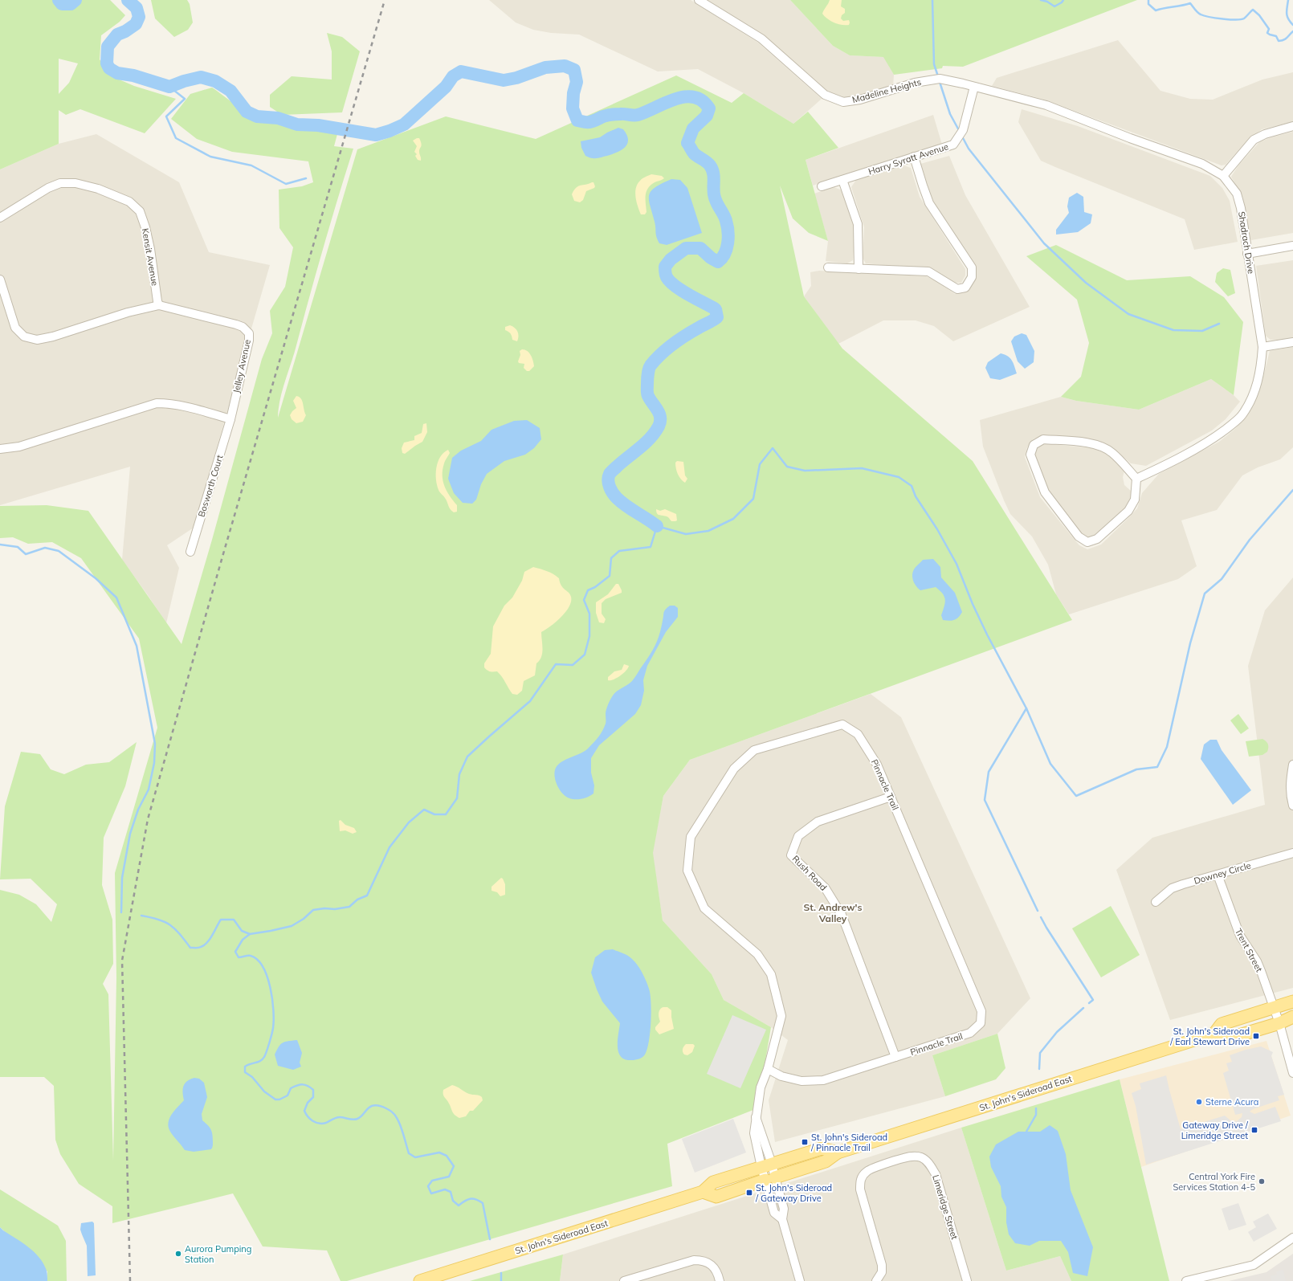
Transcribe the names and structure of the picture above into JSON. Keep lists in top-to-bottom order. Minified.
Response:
{"streets":{"main road":["St. John's Sideroad East"],"street":["Madeline Heights","Harry Syratt Avenue","Shadrach Drive","Kensit Avenue","Jelley Avenue","Bosworth Court","Pinnacle Trail","Rush Road","Downey Circle","Trent Street","Limeridge Street"]},"crossings":[["Madeline Heights","Harry Syratt Avenue"],["Madeline Heights","Shadrach Drive"],["Kensit Avenue","Jelley Avenue"],["Jelley Avenue","Bosworth Court"],["Pinnacle Trail","Rush Road"],["Pinnacle Trail","St. John's Sideroad East"],["Downey Circle","Trent Street"],["Trent Street","St. John's Sideroad East"]],"districts":["St. Andrew's Valley"],"places":{"transit":["St. John's Sideroad / Earl Stewart Drive","Gateway Drive / Limeridge Street","St. John's Sideroad / Pinnacle Trail","St. John's Sideroad / Gateway Drive"],"other":["Sterne Acura","Central York Fire Services Station 4-5","Aurora Pumping Station"]}}
